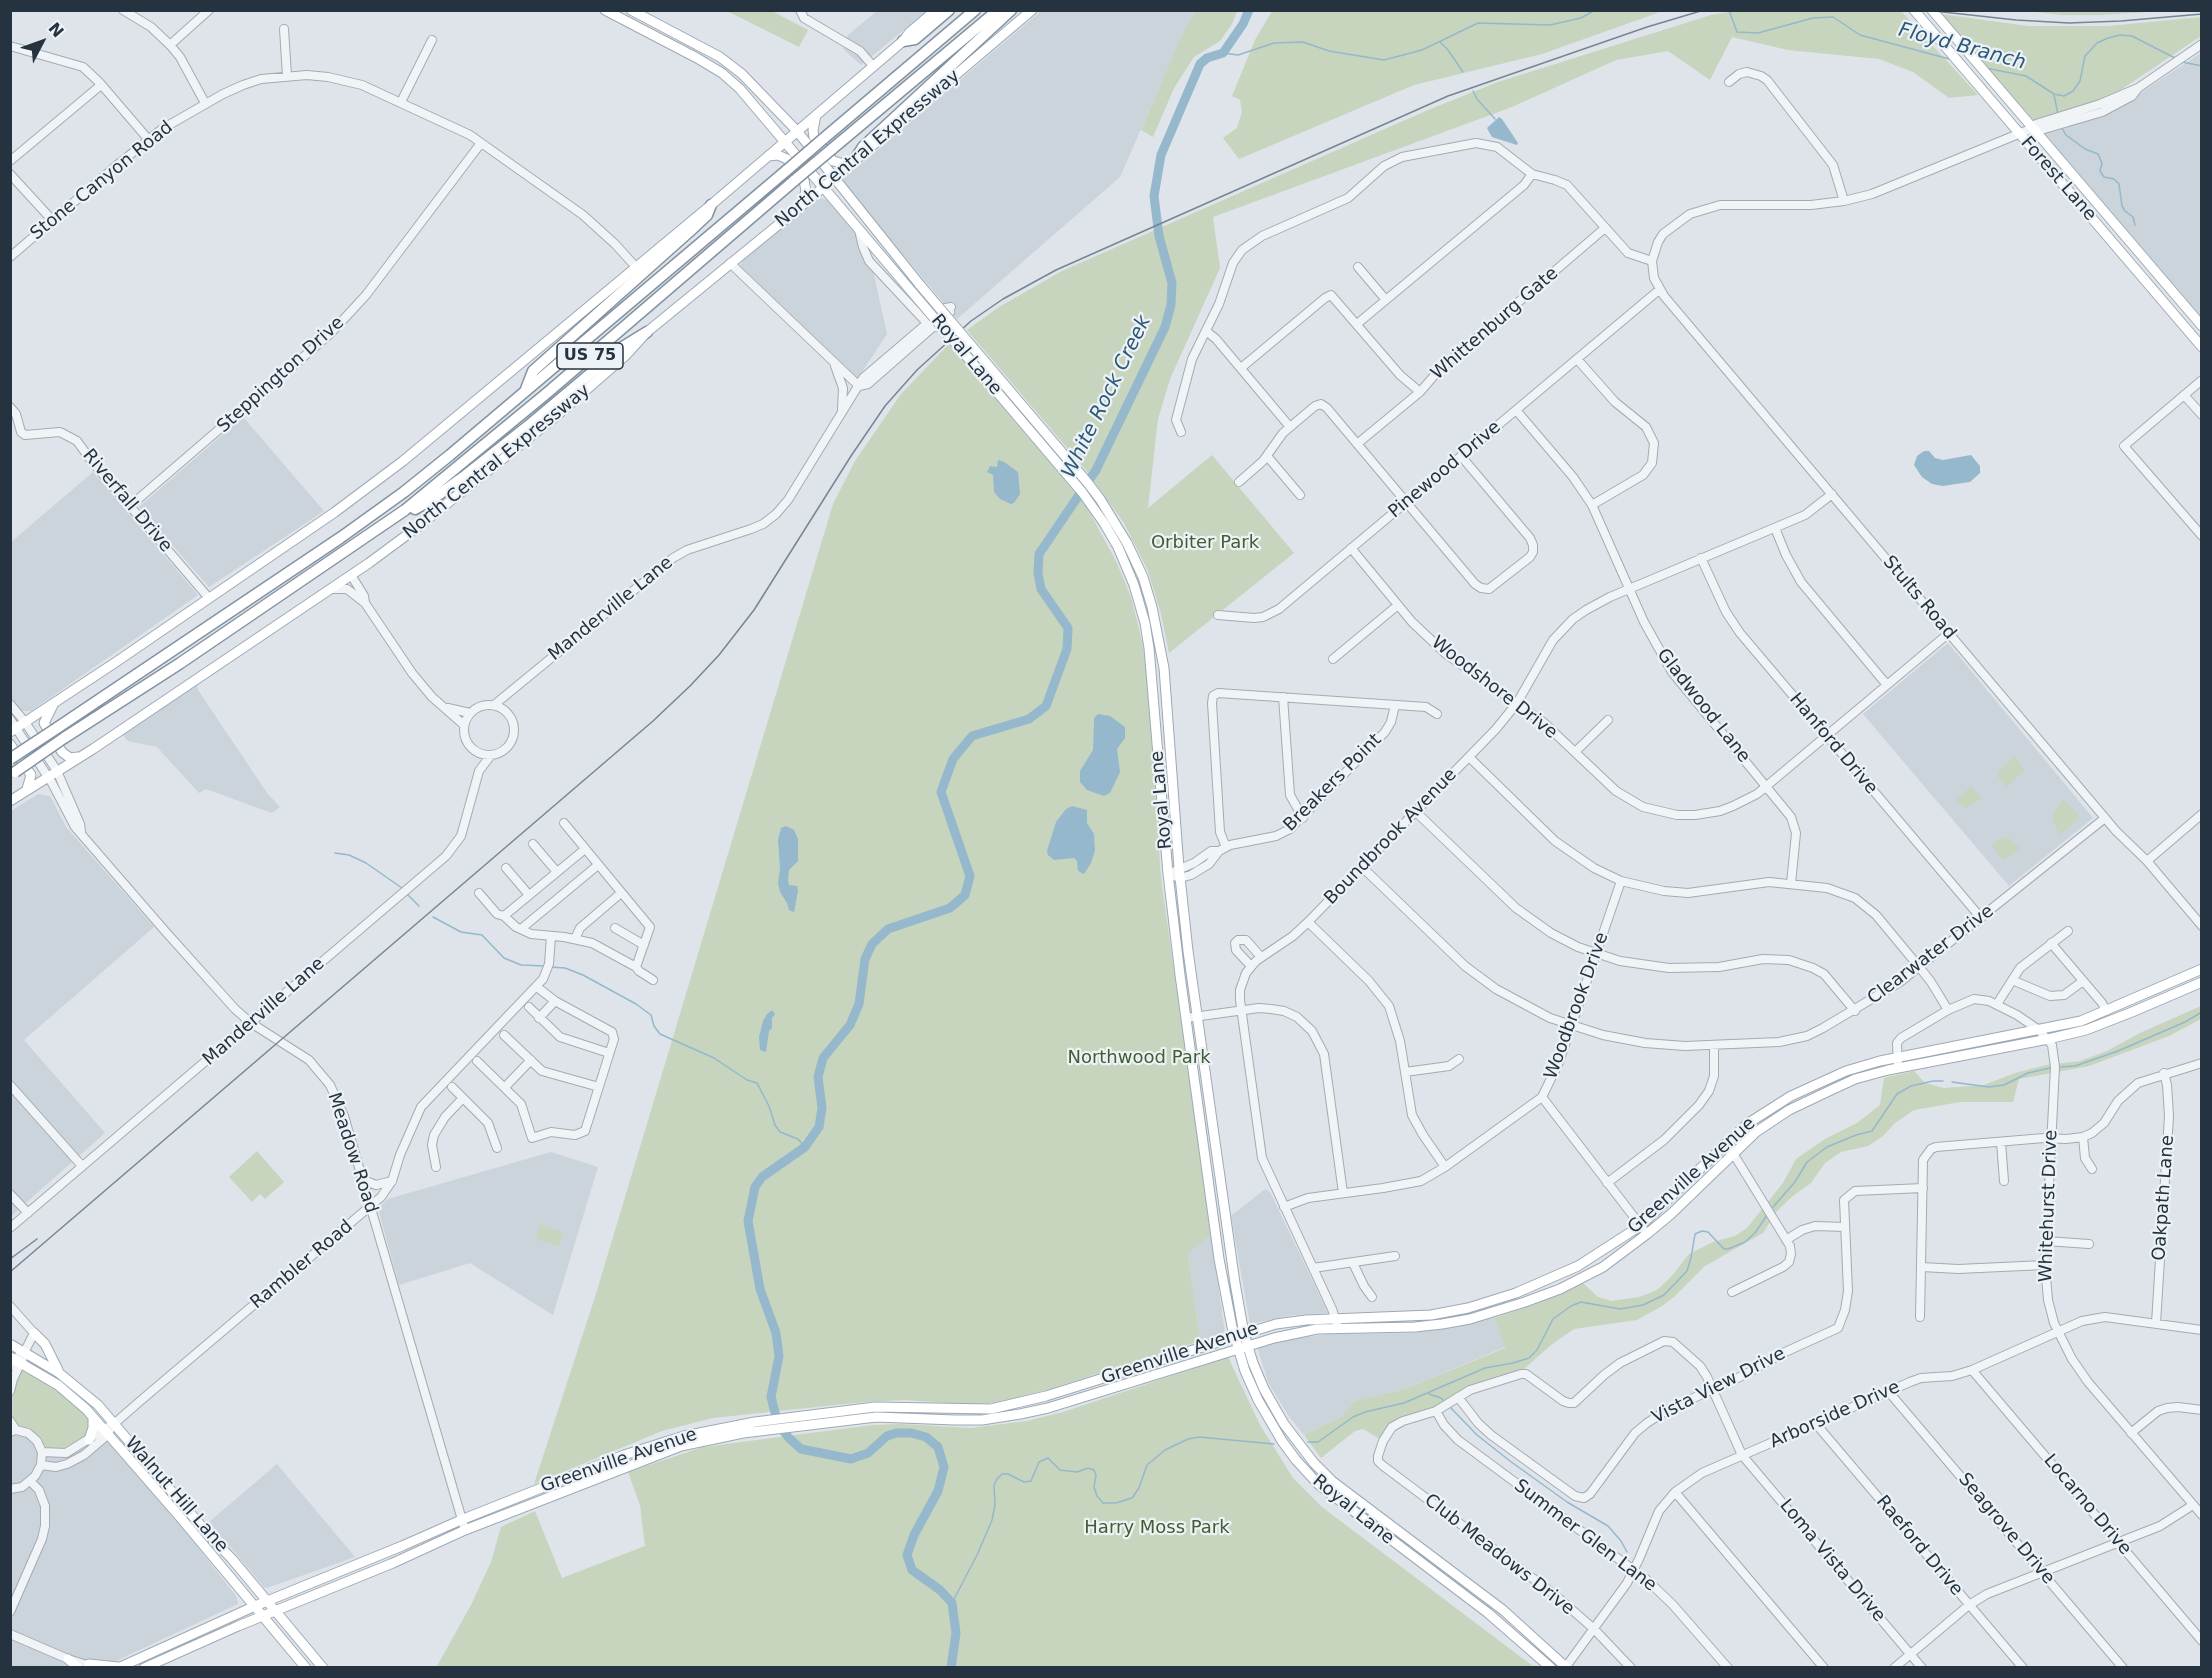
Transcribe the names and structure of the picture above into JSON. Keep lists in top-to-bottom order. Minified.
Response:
{"streets":{"highway":["North Central Expressway","US 75"],"main road":["Forest Lane","Royal Lane","Greenville Avenue","Walnut Hill Lane"],"street":["Stone Canyon Road","Whittenburg Gate","Steppington Drive","Pinewood Drive","Riverfall Drive","Stults Road","Manderville Lane","Woodshore Drive","Gladwood Lane","Hanford Drive","Breakers Point","Boundbrook Avenue","Clearwater Drive","Woodbrook Drive","Meadow Road","Oakpath Lane","Whitehurst Drive","Rambler Road","Vista View Drive","Arborside Drive","Locarno Drive","Seagrove Drive","Summer Glen Lane","Raeford Drive","Club Meadows Drive","Loma Vista Drive"]},"crossings":[["North Central Expressway","Royal Lane"],["North Central Expressway","Meadow Road"],["Stone Canyon Road","Steppington Drive"],["Royal Lane","Breakers Point"],["Royal Lane","Greenville Avenue"],["Royal Lane","Arborside Drive"],["Steppington Drive","Riverfall Drive"],["Pinewood Drive","Stults Road"],["Pinewood Drive","Woodshore Drive"],["Pinewood Drive","Gladwood Lane"],["Stults Road","Woodshore Drive"],["Stults Road","Boundbrook Avenue"],["Stults Road","Clearwater Drive"],["Manderville Lane","Meadow Road"],["Woodshore Drive","Gladwood Lane"],["Woodshore Drive","Hanford Drive"],["Woodshore Drive","Boundbrook Avenue"],["Gladwood Lane","Boundbrook Avenue"],["Hanford Drive","Boundbrook Avenue"],["Hanford Drive","Clearwater Drive"],["Boundbrook Avenue","Clearwater Drive"],["Boundbrook Avenue","Woodbrook Drive"],["Boundbrook Avenue","Greenville Avenue"],["Clearwater Drive","Woodbrook Drive"],["Meadow Road","Greenville Avenue"],["Meadow Road","Rambler Road"],["Greenville Avenue","Whitehurst Drive"],["Greenville Avenue","Walnut Hill Lane"],["Oakpath Lane","Arborside Drive"],["Whitehurst Drive","Arborside Drive"],["Rambler Road","Walnut Hill Lane"],["Vista View Drive","Loma Vista Drive"],["Arborside Drive","Locarno Drive"],["Arborside Drive","Seagrove Drive"],["Arborside Drive","Summer Glen Lane"],["Arborside Drive","Raeford Drive"],["Arborside Drive","Club Meadows Drive"],["Arborside Drive","Loma Vista Drive"],["Summer Glen Lane","Club Meadows Drive"]],"water":["Floyd Branch","White Rock Creek"],"parks":["Orbiter Park","Northwood Park","Harry Moss Park"],"north":"top right"}
